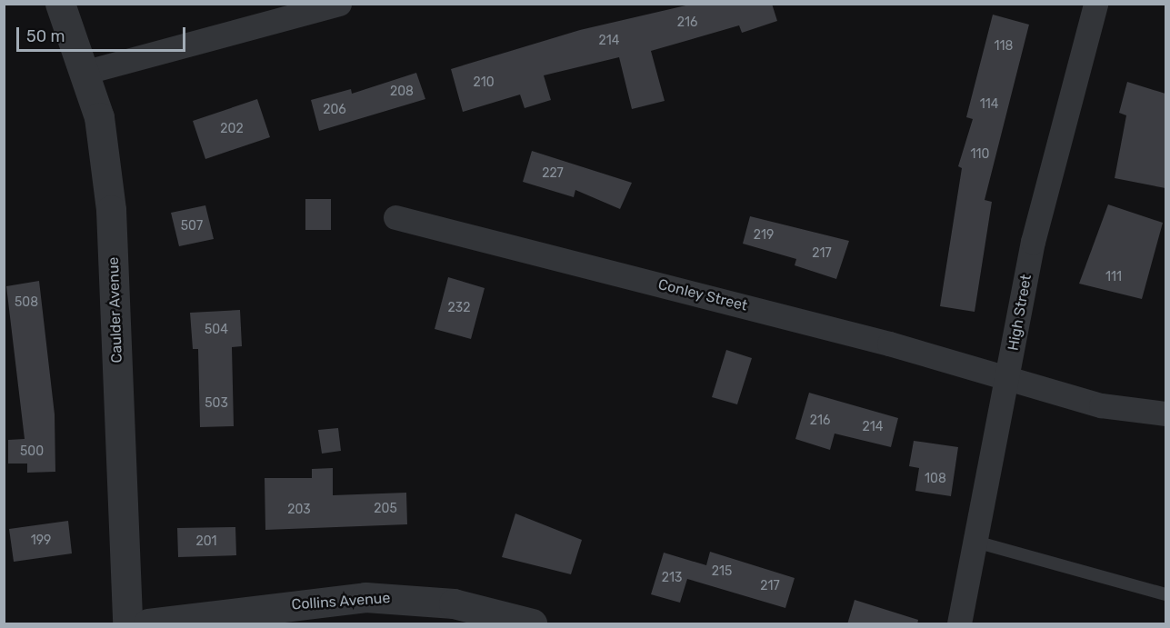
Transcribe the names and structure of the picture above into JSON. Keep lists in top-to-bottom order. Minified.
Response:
{"streets":{"street":["Conley Street","Caulder Avenue","High Street","Collins Avenue"]},"crossings":[["Conley Street","High Street"]],"house_numbers":["216","214","118","210","208","114","206","202","110","227","507","219","217","111","508","232","504","503","216","214","500","108","205","203","199","201","215","213","217"],"scale_bar":"50 m"}
